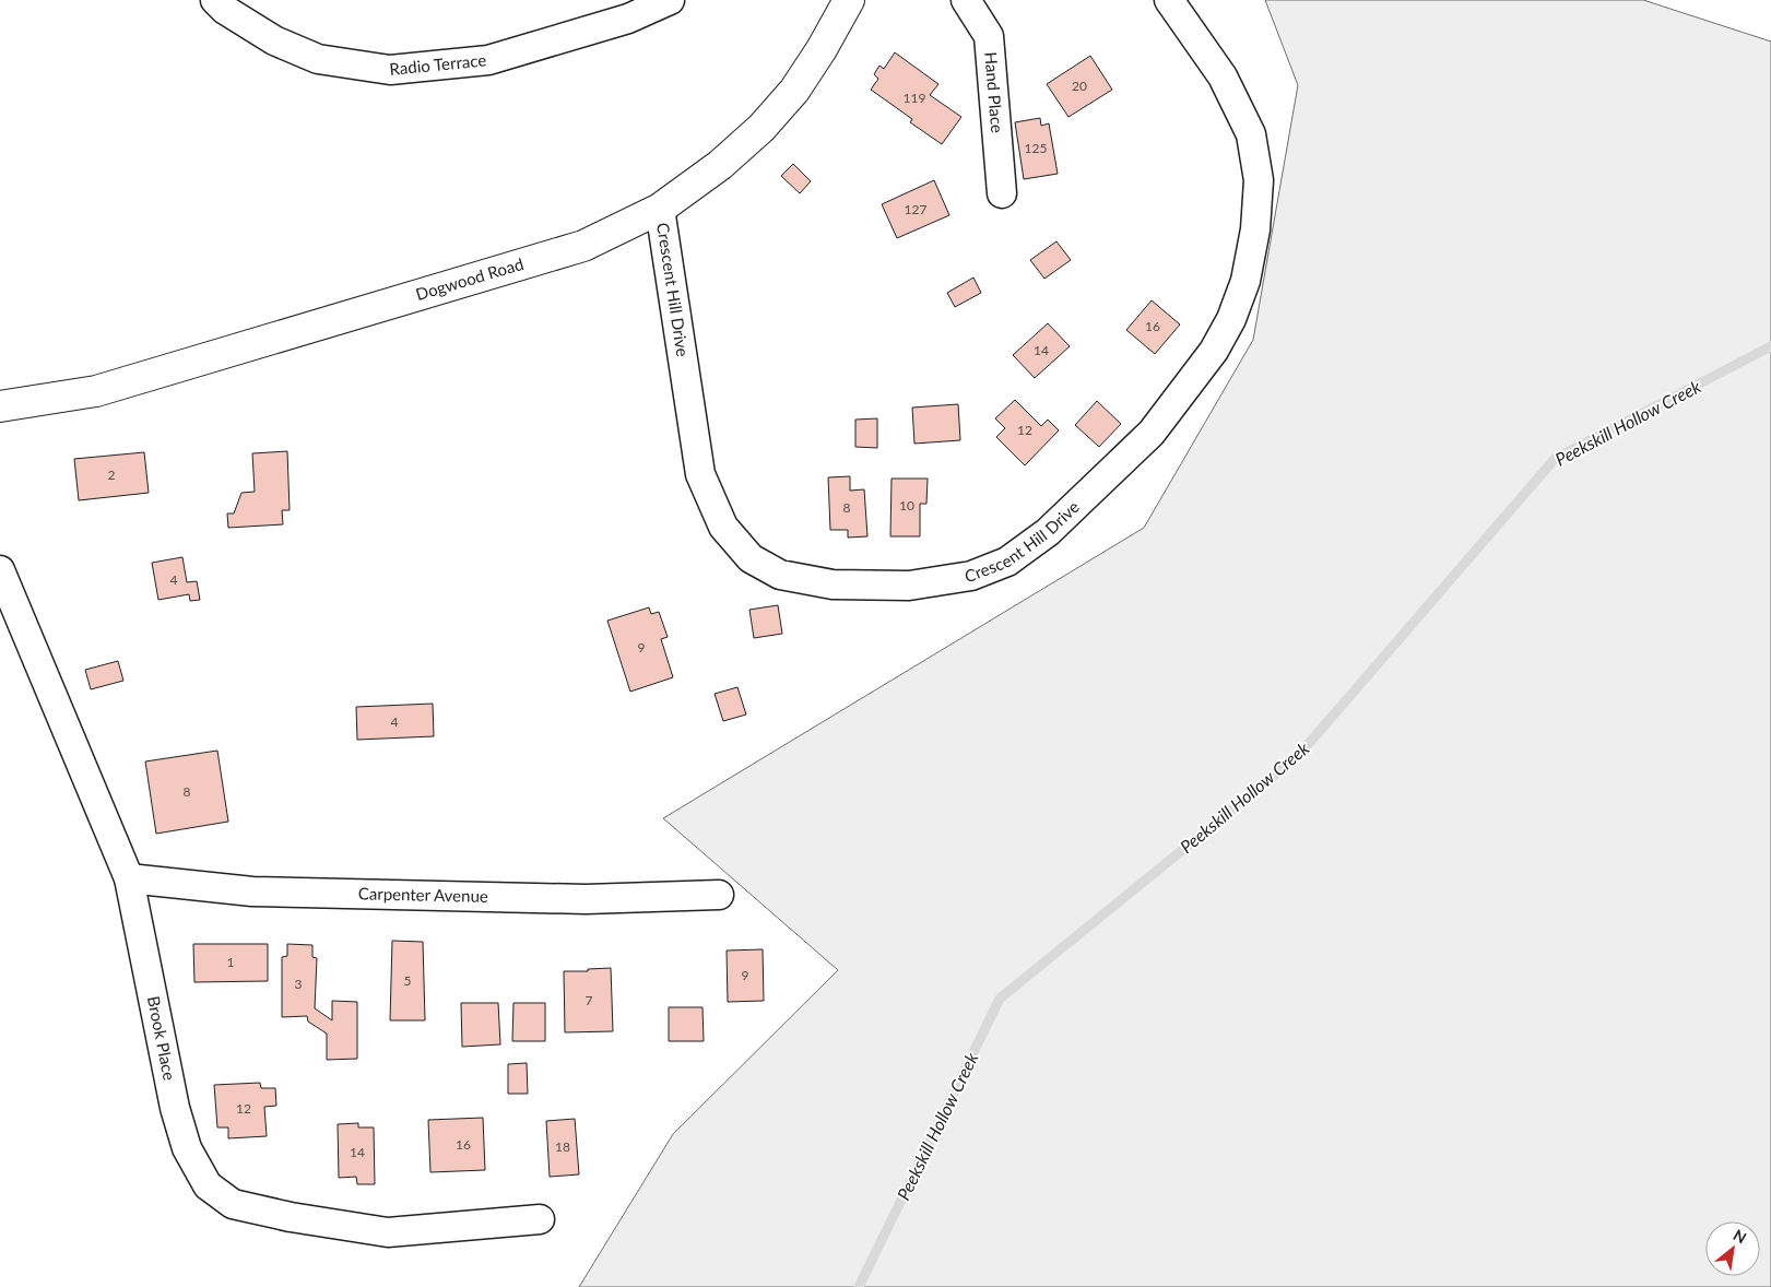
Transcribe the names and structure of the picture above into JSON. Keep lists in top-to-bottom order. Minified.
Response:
{"streets":{"street":["Radio Terrace","Hand Place","Dogwood Road","Crescent Hill Drive","Carpenter Avenue","Brook Place"]},"crossings":[["Dogwood Road","Crescent Hill Drive"],["Carpenter Avenue","Brook Place"]],"water":["Peekskill Hollow Creek"],"house_numbers":["20","119","125","127","16","14","12","2","10","8","4","9","4","8","1","9","5","3","7","12","16","18","14"],"north":"top right"}
